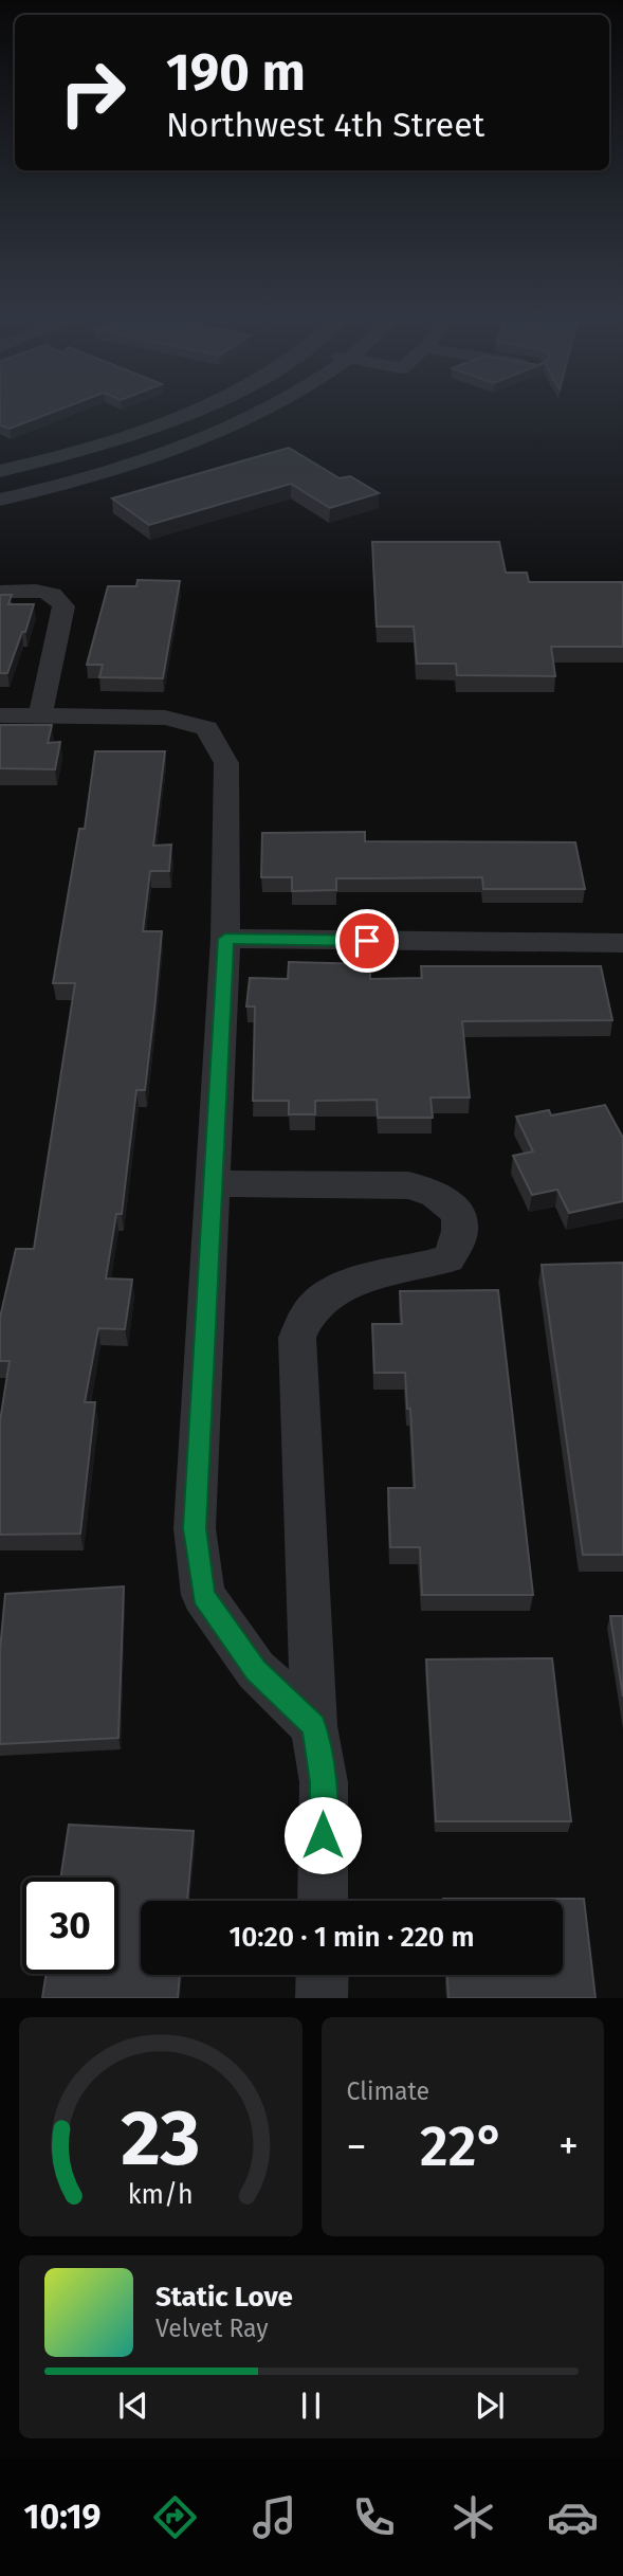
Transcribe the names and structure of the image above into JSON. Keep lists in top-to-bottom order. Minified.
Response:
{"page":{"turn":["190 m","Northwest 4th Street"],"limit":"30","trip":"10:20 · 1 min · 220 m","tile":"Climate","heat":["−","22°","+"],"song":["Static Love","Velvet Ray"],"tabs":"10:19","gauge":["23","km/h"]}}
